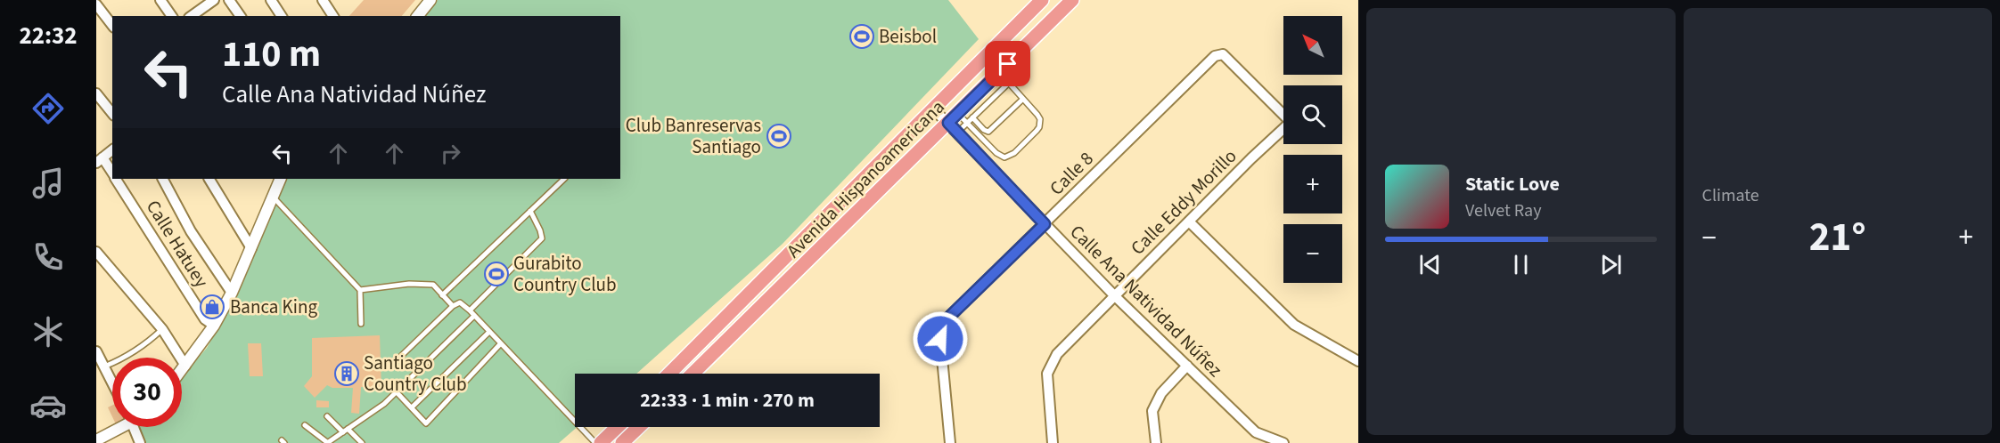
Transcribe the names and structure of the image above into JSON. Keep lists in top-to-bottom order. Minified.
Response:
{"streets":{"main road":["Avenida Hispanoamericana"],"street":["Calle 8","Calle Eddy Morillo","Calle Hatuey","Calle Ana Natividad Núñez"]},"crossings":[["Calle 8","Calle Ana Natividad Núñez"],["Avenida Hispanoamericana","Calle Ana Natividad Núñez"],["Calle Eddy Morillo","Calle Ana Natividad Núñez"]],"places":{"sports":["Beisbol","Club Banreservas Santiago","Gurabito Country Club"],"shop":["Banca King"],"building":["Santiago Country Club"]},"north":"top left","page":{"tabs":"22:32","tile":"Climate","map_buttons":["+","−"],"turn":["110 m","Calle Ana Natividad Núñez"],"song":["Static Love","Velvet Ray"],"heat":["−","21°","+"],"limit":"30","trip":"22:33 · 1 min · 270 m"}}
